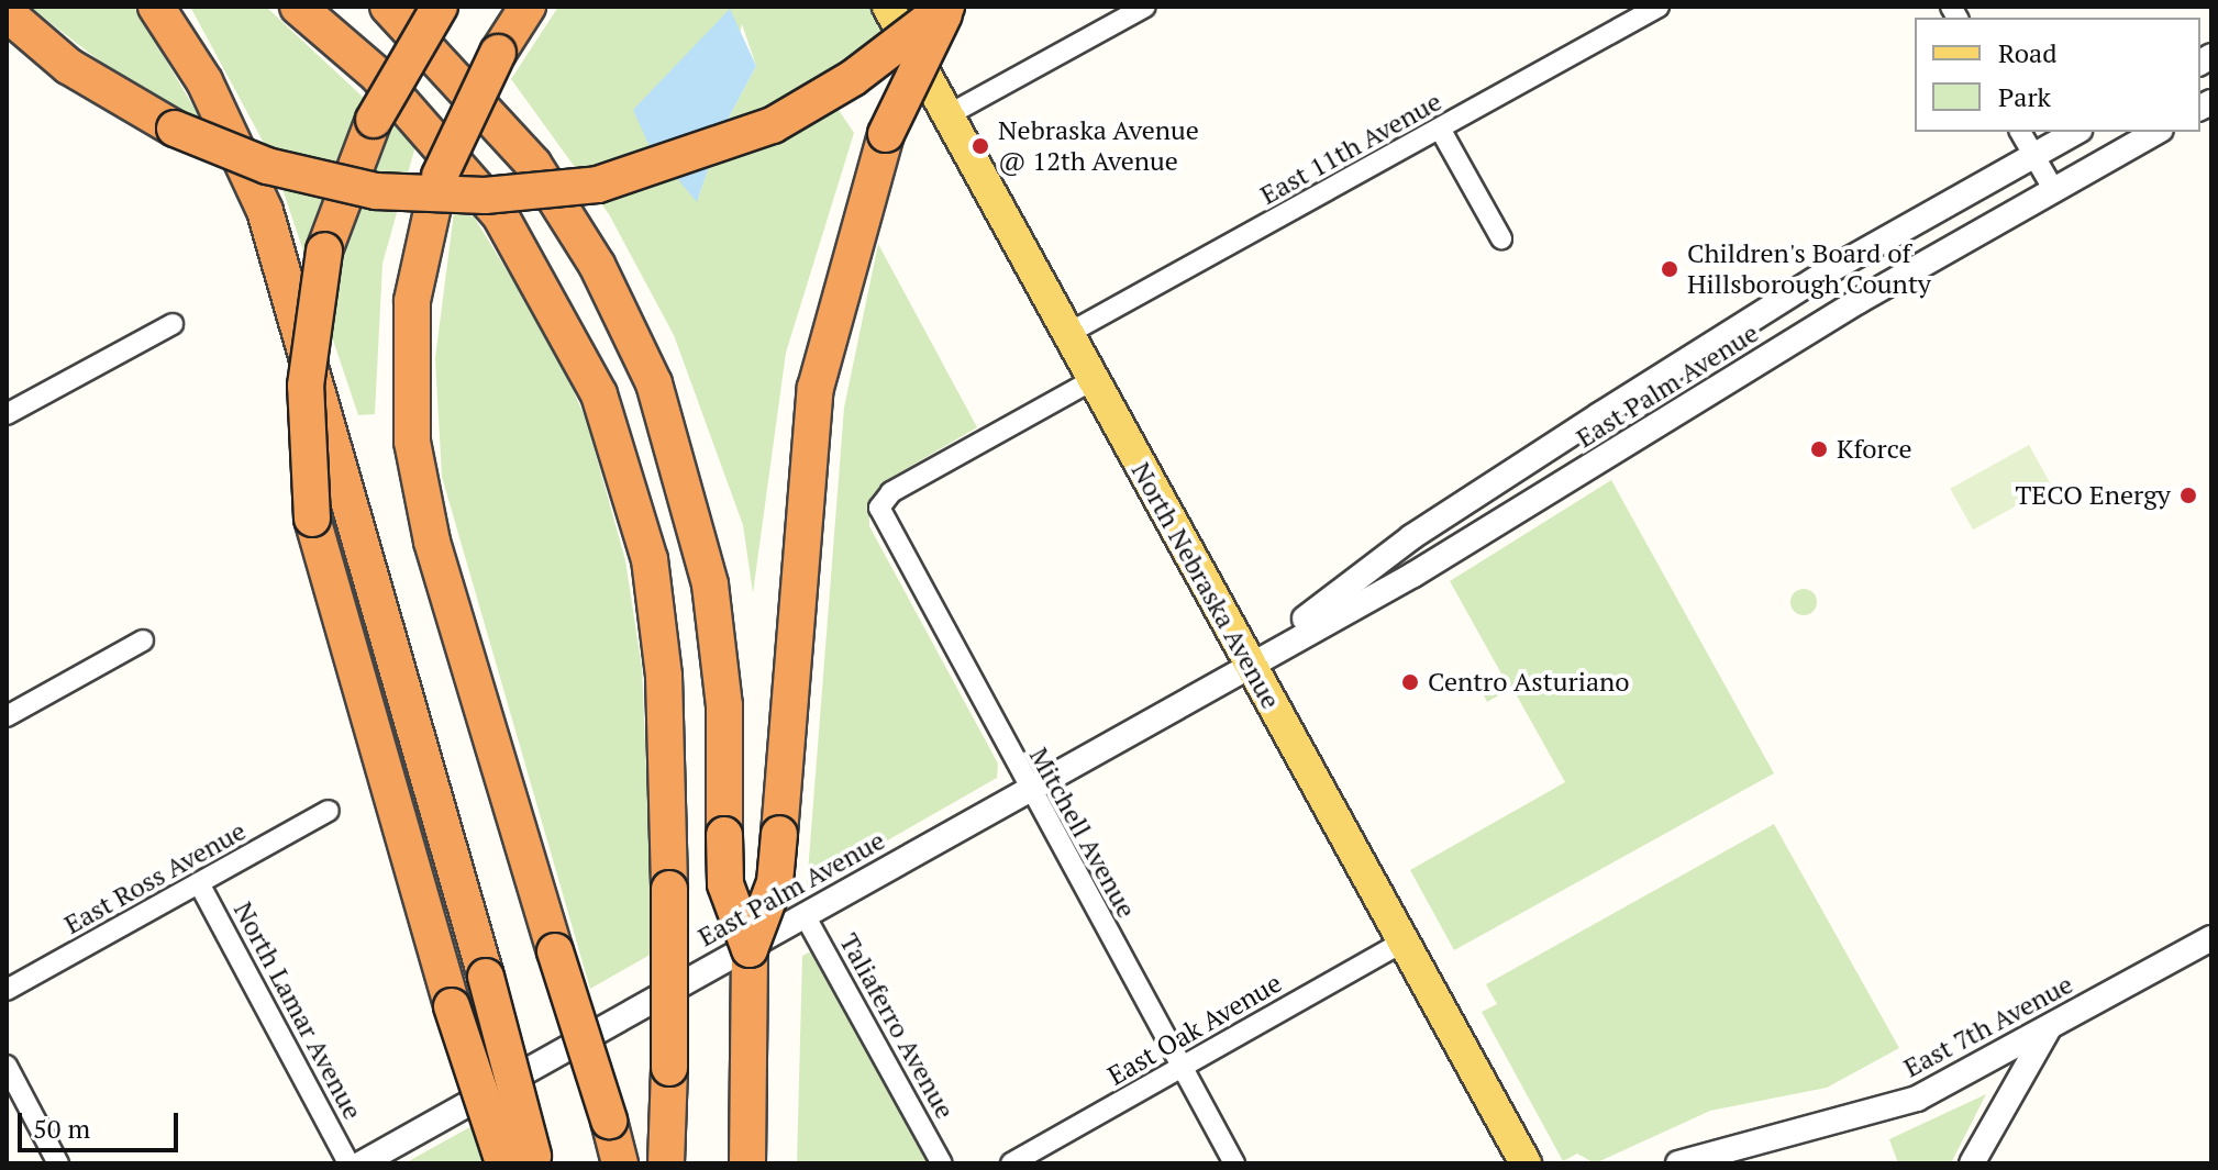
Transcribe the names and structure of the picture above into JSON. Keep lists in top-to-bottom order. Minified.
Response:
{"streets":{"main road":["North Nebraska Avenue"],"street":["East 11th Avenue","East Palm Avenue","Mitchell Avenue","East Ross Avenue","North Lamar Avenue","Taliaferro Avenue","East 7th Avenue","East Oak Avenue"]},"crossings":[["East 11th Avenue","North Nebraska Avenue"],["East Palm Avenue","North Nebraska Avenue"],["East Palm Avenue","Mitchell Avenue"],["East Palm Avenue","Taliaferro Avenue"],["North Nebraska Avenue","Mitchell Avenue"],["North Nebraska Avenue","East Oak Avenue"],["Mitchell Avenue","East Oak Avenue"],["East Ross Avenue","North Lamar Avenue"]],"places":["Nebraska Avenue @ 12th Avenue","Children's Board of Hillsborough County","Kforce","TECO Energy","Centro Asturiano"],"legend":["Road","Park"],"scale_bar":"50 m"}
